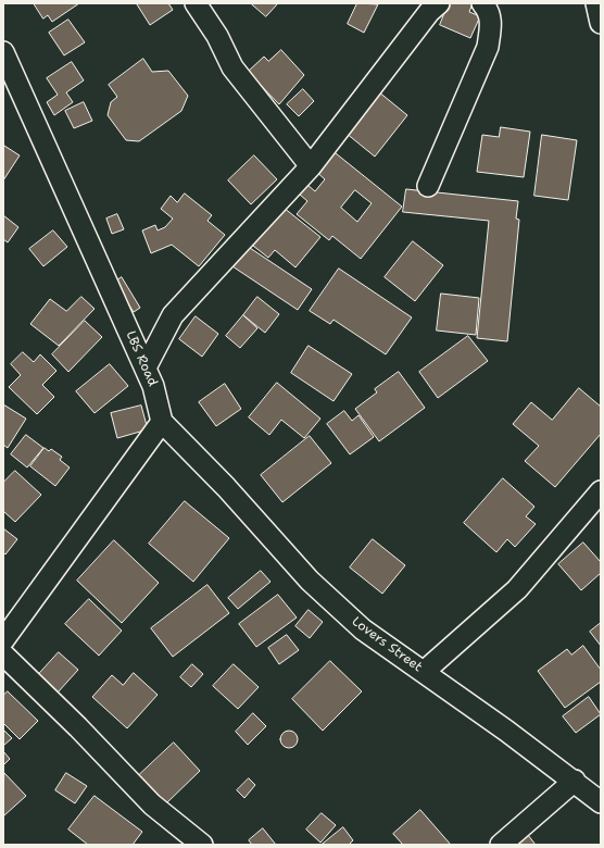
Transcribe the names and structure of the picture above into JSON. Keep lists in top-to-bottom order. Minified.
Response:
{"streets":{"street":["LBS Road","Lovers Street"]},"crossings":[["LBS Road","Lovers Street"]]}
